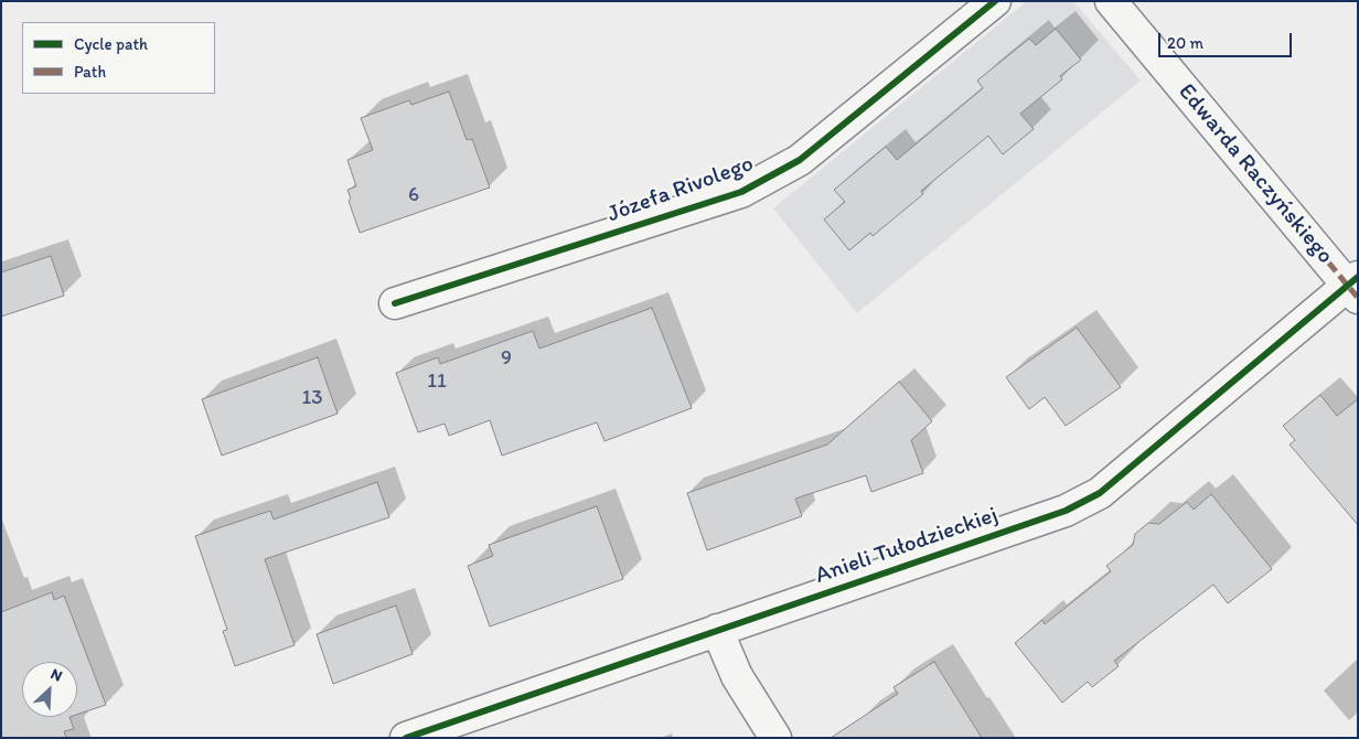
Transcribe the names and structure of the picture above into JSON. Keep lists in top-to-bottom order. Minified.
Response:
{"streets":{"street":["Edwarda Raczyńskiego","Józefa Rivolego","Anieli Tułodzieckiej"]},"crossings":[["Edwarda Raczyńskiego","Anieli Tułodzieckiej"]],"house_numbers":["6","9","11","13"],"legend":["Cycle path","Path"],"scale_bar":"20 m","north":"top right"}
